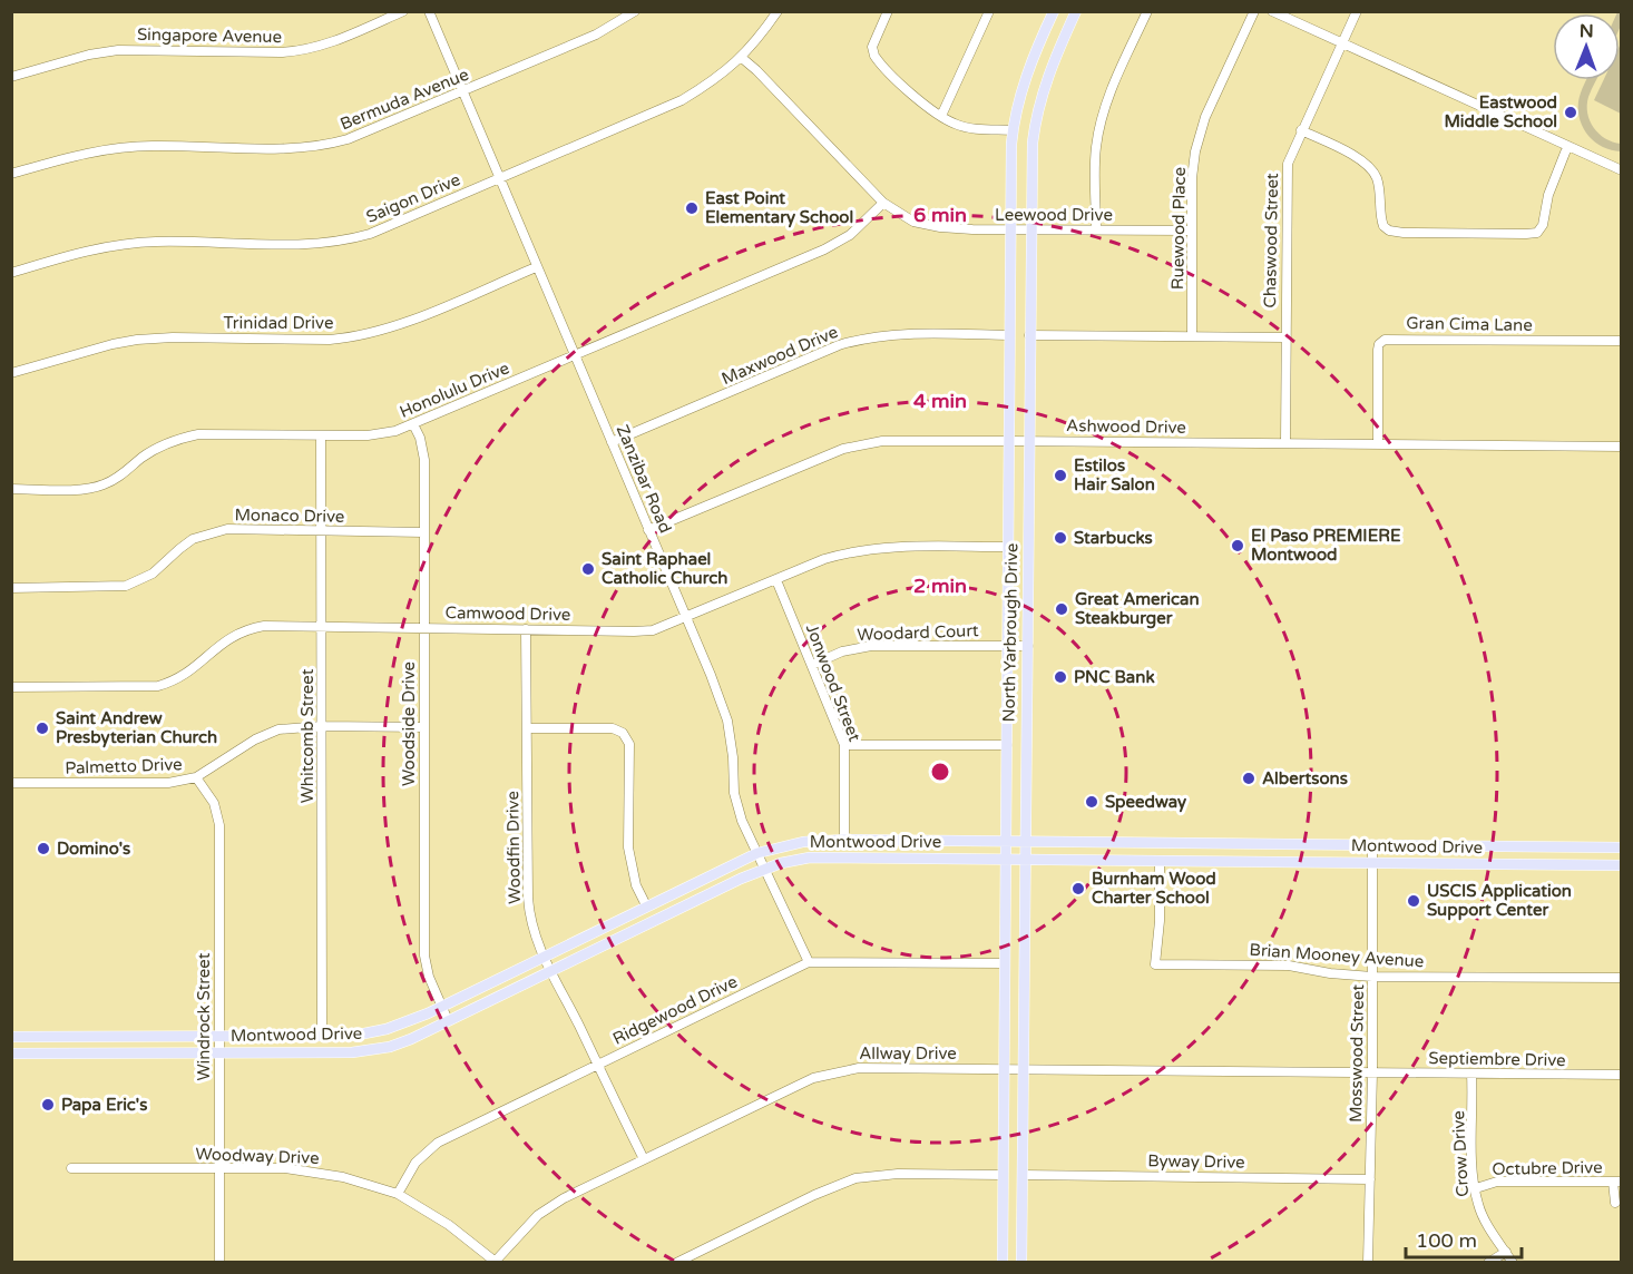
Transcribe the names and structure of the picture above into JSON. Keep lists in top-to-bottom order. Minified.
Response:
{"streets":{"main road":["North Yarbrough Drive","Montwood Drive"],"street":["Singapore Avenue","Bermuda Avenue","Saigon Drive","Leewood Drive","Ruewood Place","Chaswood Street","Trinidad Drive","Gran Cima Lane","Maxwood Drive","Honolulu Drive","Ashwood Drive","Zanzibar Road","Monaco Drive","Camwood Drive","Woodard Court","Jonwood Street","Woodside Drive","Whitcomb Street","Palmetto Drive","Woodfin Drive","Brian Mooney Avenue","Ridgewood Drive","Windrock Street","Allway Drive","Mosswood Street","Septiembre Drive","Crow Drive","Woodway Drive","Byway Drive","Octubre Drive"]},"crossings":[["Bermuda Avenue","Zanzibar Road"],["Saigon Drive","Leewood Drive"],["Saigon Drive","Zanzibar Road"],["Leewood Drive","Ruewood Place"],["Leewood Drive","Honolulu Drive"],["Leewood Drive","North Yarbrough Drive"],["Chaswood Street","Ashwood Drive"],["Trinidad Drive","Zanzibar Road"],["Gran Cima Lane","Ashwood Drive"],["Maxwood Drive","Zanzibar Road"],["Maxwood Drive","North Yarbrough Drive"],["Honolulu Drive","Zanzibar Road"],["Honolulu Drive","Woodside Drive"],["Honolulu Drive","Whitcomb Street"],["Ashwood Drive","Zanzibar Road"],["Ashwood Drive","North Yarbrough Drive"],["Zanzibar Road","Camwood Drive"],["Zanzibar Road","Montwood Drive"],["Zanzibar Road","Ridgewood Drive"],["Monaco Drive","Woodside Drive"],["Monaco Drive","Whitcomb Street"],["Camwood Drive","North Yarbrough Drive"],["Camwood Drive","Jonwood Street"],["Camwood Drive","Woodside Drive"],["Camwood Drive","Whitcomb Street"],["Camwood Drive","Woodfin Drive"],["Woodard Court","North Yarbrough Drive"],["Woodard Court","Jonwood Street"],["North Yarbrough Drive","Montwood Drive"],["North Yarbrough Drive","Ridgewood Drive"],["North Yarbrough Drive","Allway Drive"],["North Yarbrough Drive","Byway Drive"],["Jonwood Street","Montwood Drive"],["Woodside Drive","Palmetto Drive"],["Woodside Drive","Montwood Drive"],["Whitcomb Street","Palmetto Drive"],["Whitcomb Street","Montwood Drive"],["Palmetto Drive","Windrock Street"],["Montwood Drive","Woodfin Drive"],["Montwood Drive","Brian Mooney Avenue"],["Montwood Drive","Windrock Street"],["Montwood Drive","Mosswood Street"],["Woodfin Drive","Ridgewood Drive"],["Woodfin Drive","Allway Drive"],["Brian Mooney Avenue","Mosswood Street"],["Ridgewood Drive","Woodway Drive"],["Windrock Street","Woodway Drive"],["Allway Drive","Mosswood Street"],["Allway Drive","Septiembre Drive"],["Allway Drive","Woodway Drive"],["Mosswood Street","Septiembre Drive"],["Mosswood Street","Byway Drive"],["Septiembre Drive","Crow Drive"],["Crow Drive","Octubre Drive"]],"places":["Eastwood Middle School","East Point Elementary School","Estilos Hair Salon","Starbucks","El Paso PREMIERE Montwood","Saint Raphael Catholic Church","Great American Steakburger","PNC Bank","Saint Andrew Presbyterian Church","Albertsons","Speedway","Domino's","Burnham Wood Charter School","USCIS Application Support Center","Papa Eric's"],"scale_bar":"100 m","north":"top","rings":["6 min","4 min","2 min"]}
